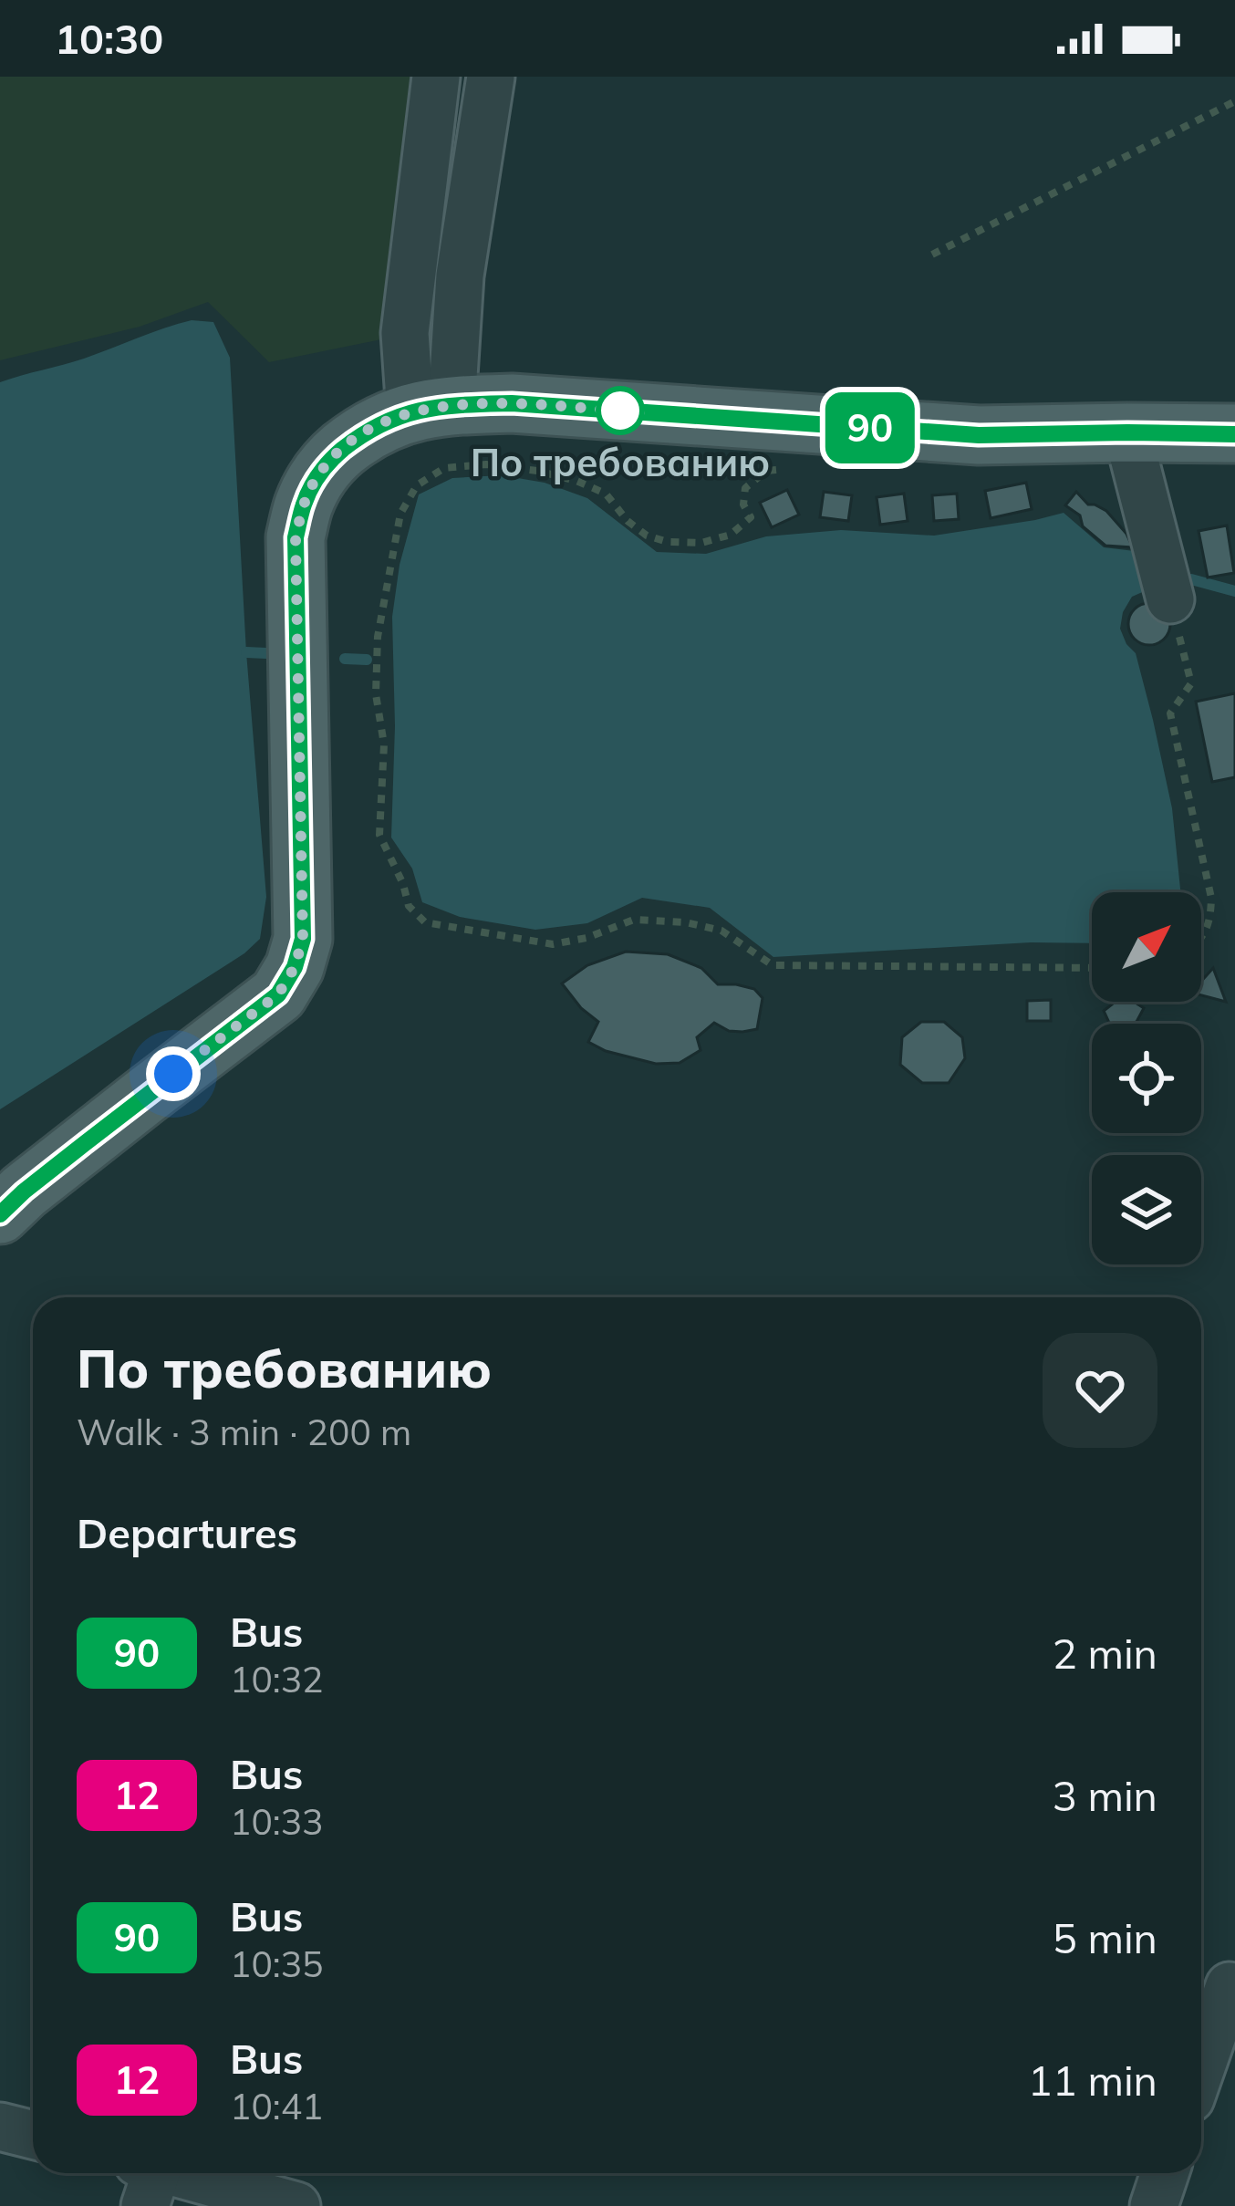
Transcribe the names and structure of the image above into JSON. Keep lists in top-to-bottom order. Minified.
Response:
{"places":["По требованию"],"lines":["bus line 90"],"north":"top right","page":{"status":"10:30","on_map":"90","heading":[["По требованию","Walk · 3 min · 200 m"],"Departures"],"list":[{"mark":"90","name":"Bus","note":"10:32","value":"2 min"},{"mark":"12","name":"Bus","note":"10:33","value":"3 min"},{"mark":"90","name":"Bus","note":"10:35","value":"5 min"},{"mark":"12","name":"Bus","note":"10:41","value":"11 min"}]}}
